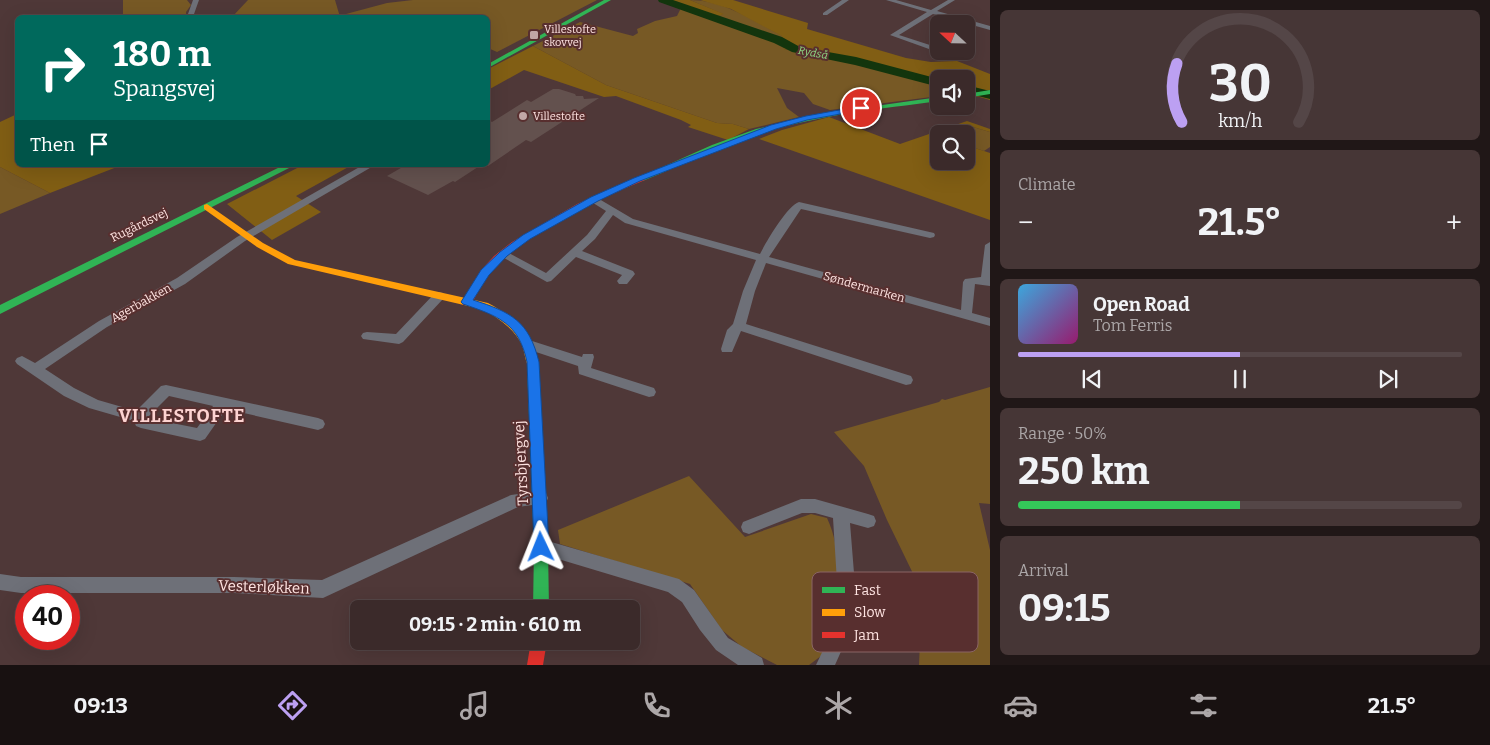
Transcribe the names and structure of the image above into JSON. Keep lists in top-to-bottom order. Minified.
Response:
{"streets":{"street":["Rugårdsvej","Søndermarken","Agerbakken","Tyrsbjergvej","Vesterløkken"]},"crossings":[["Rugårdsvej","Tyrsbjergvej"],["Agerbakken","Tyrsbjergvej"],["Tyrsbjergvej","Vesterløkken"]],"districts":["VILLESTOFTE"],"water":["Rydså"],"places":{"transit":["Villestofte skovvej"],"other":["Villestofte"]},"legend":["Fast","Slow","Jam"],"north":"left","page":{"turn":["180 m","Spangsvej"],"then":"Then","tile":["Climate",["Range · 50%","250 km"],["Arrival","09:15"]],"heat":["−","21.5°","+"],"song":["Open Road","Tom Ferris"],"limit":"40","trip":"09:15 · 2 min · 610 m","tabs":["09:13","21.5°"],"gauge":["30","km/h"]}}
